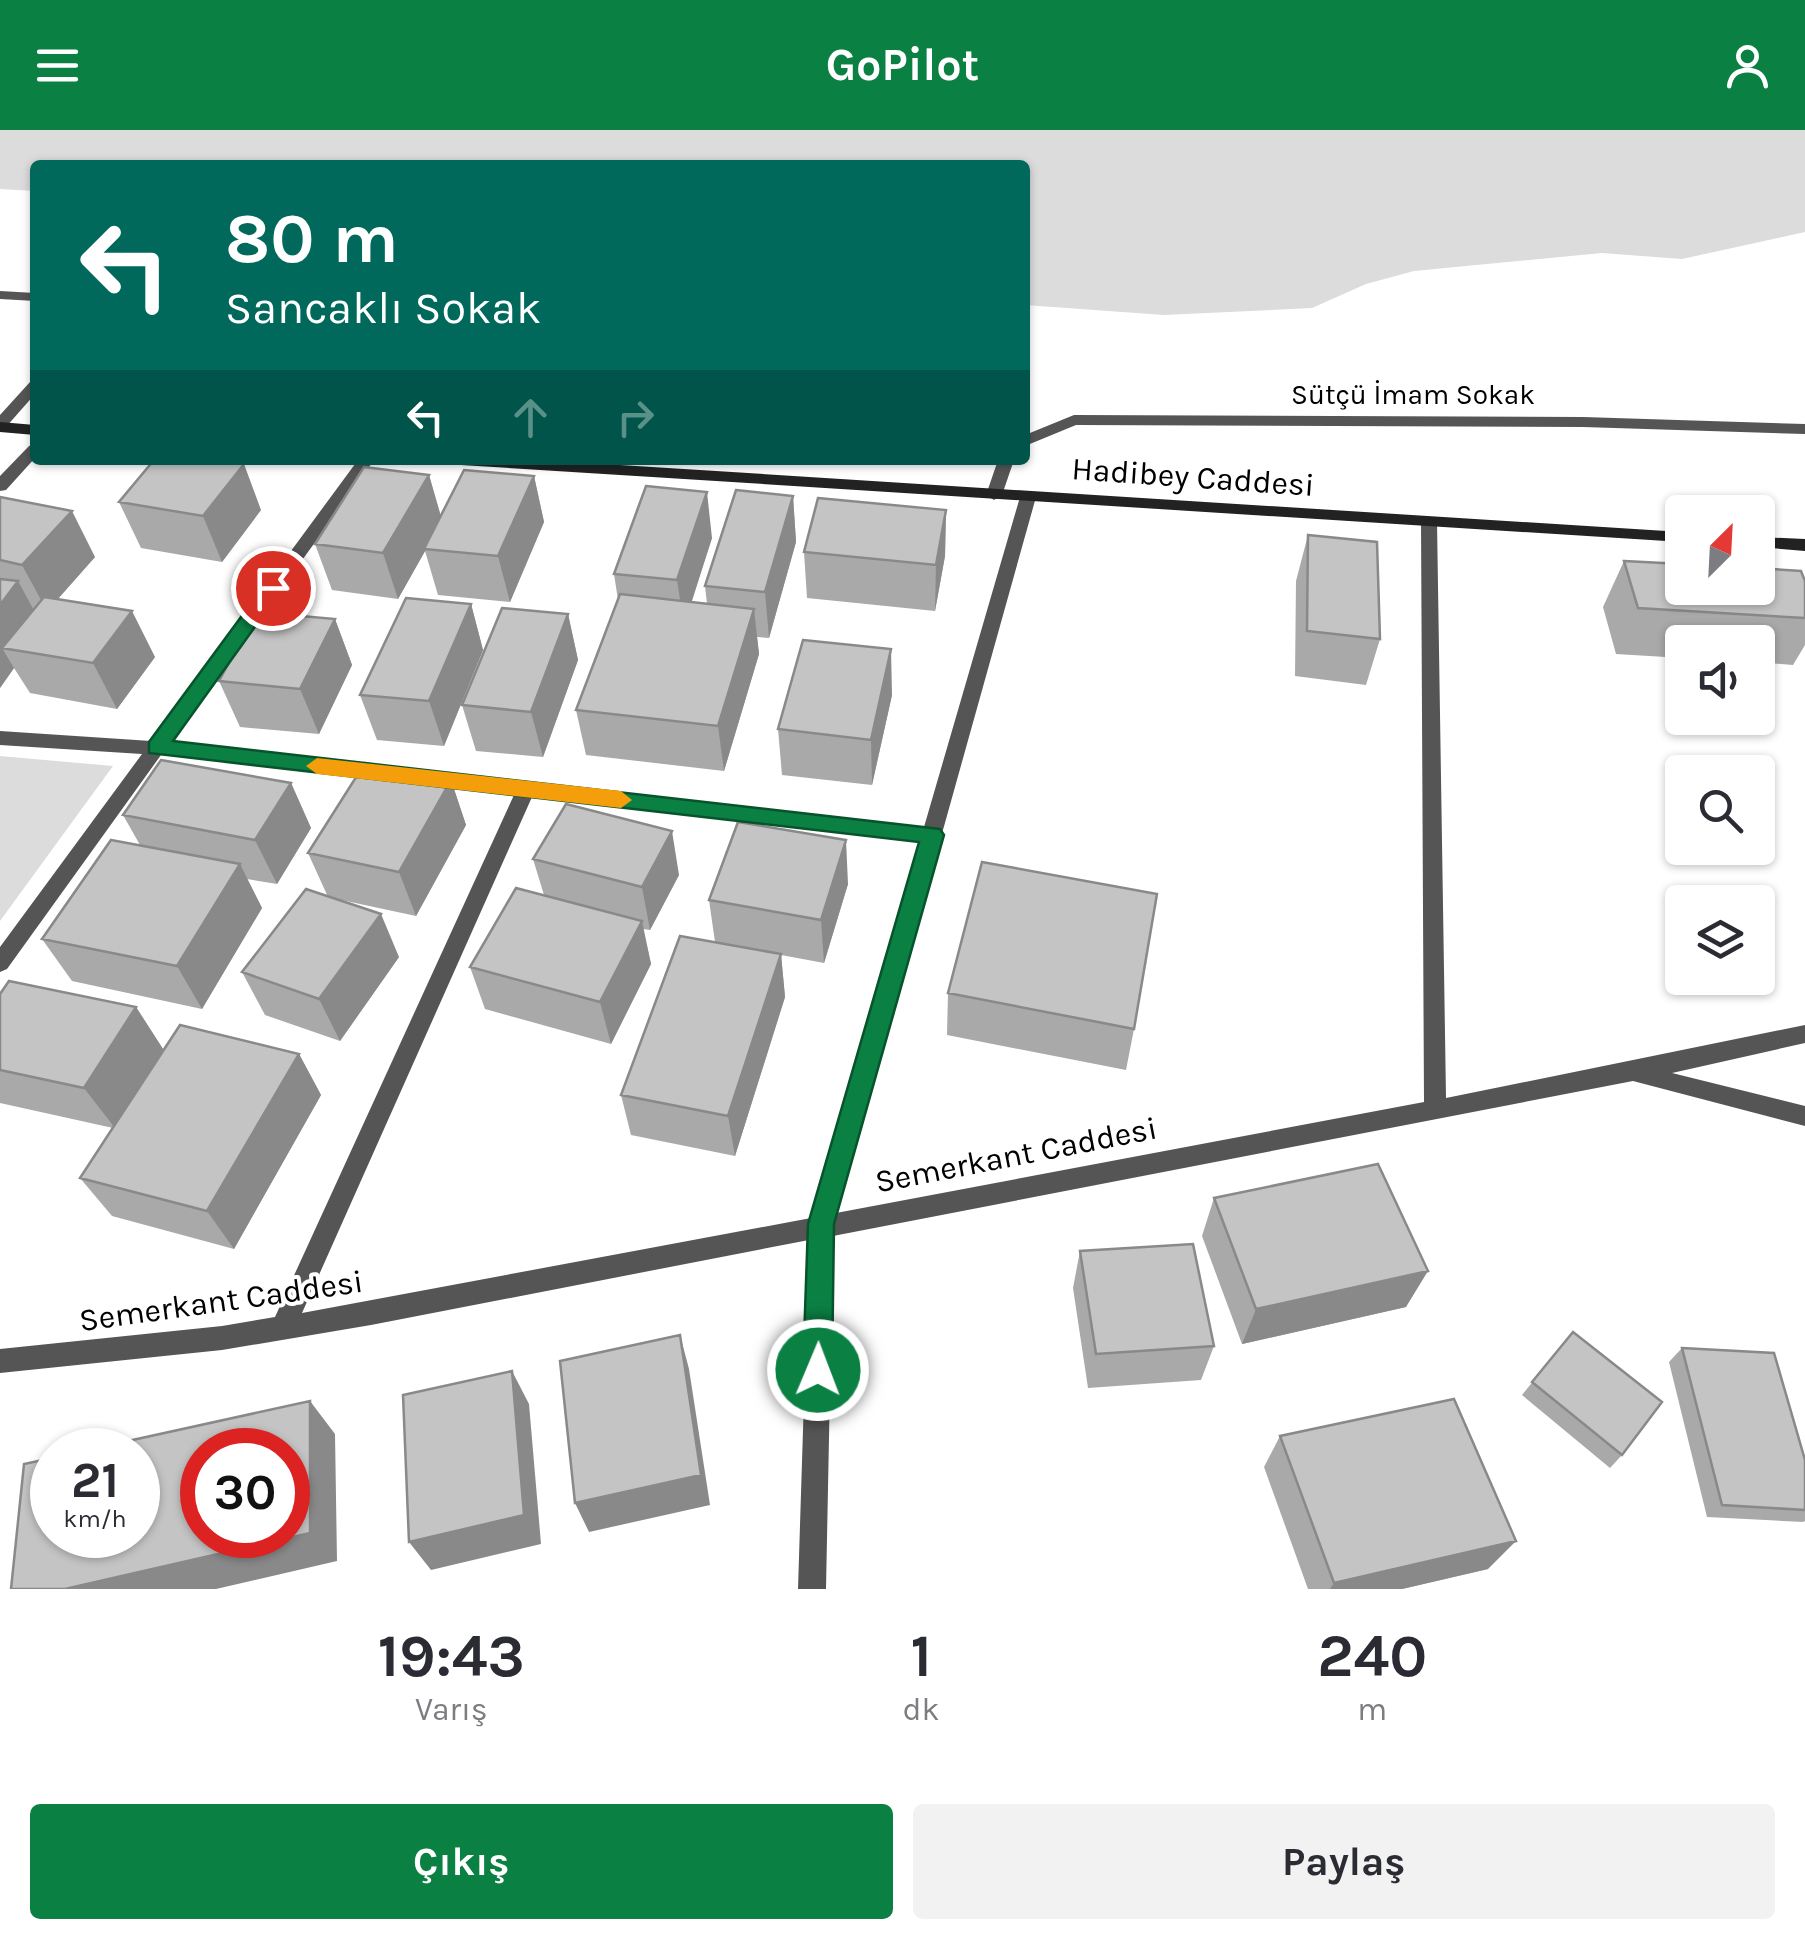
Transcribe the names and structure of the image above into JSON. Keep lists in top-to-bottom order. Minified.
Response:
{"streets":{"main road":["Hadibey Caddesi"],"street":["Sütçü İmam Sokak","Semerkant Caddesi"]},"north":"top right","page":{"header":"GoPilot","turn":["80 m","Sancaklı Sokak"],"speed":"21 km/h","limit":"30","eta":["19:43","Varış","1","dk","240","m"],"buttons":["Çıkış","Paylaş"]}}
